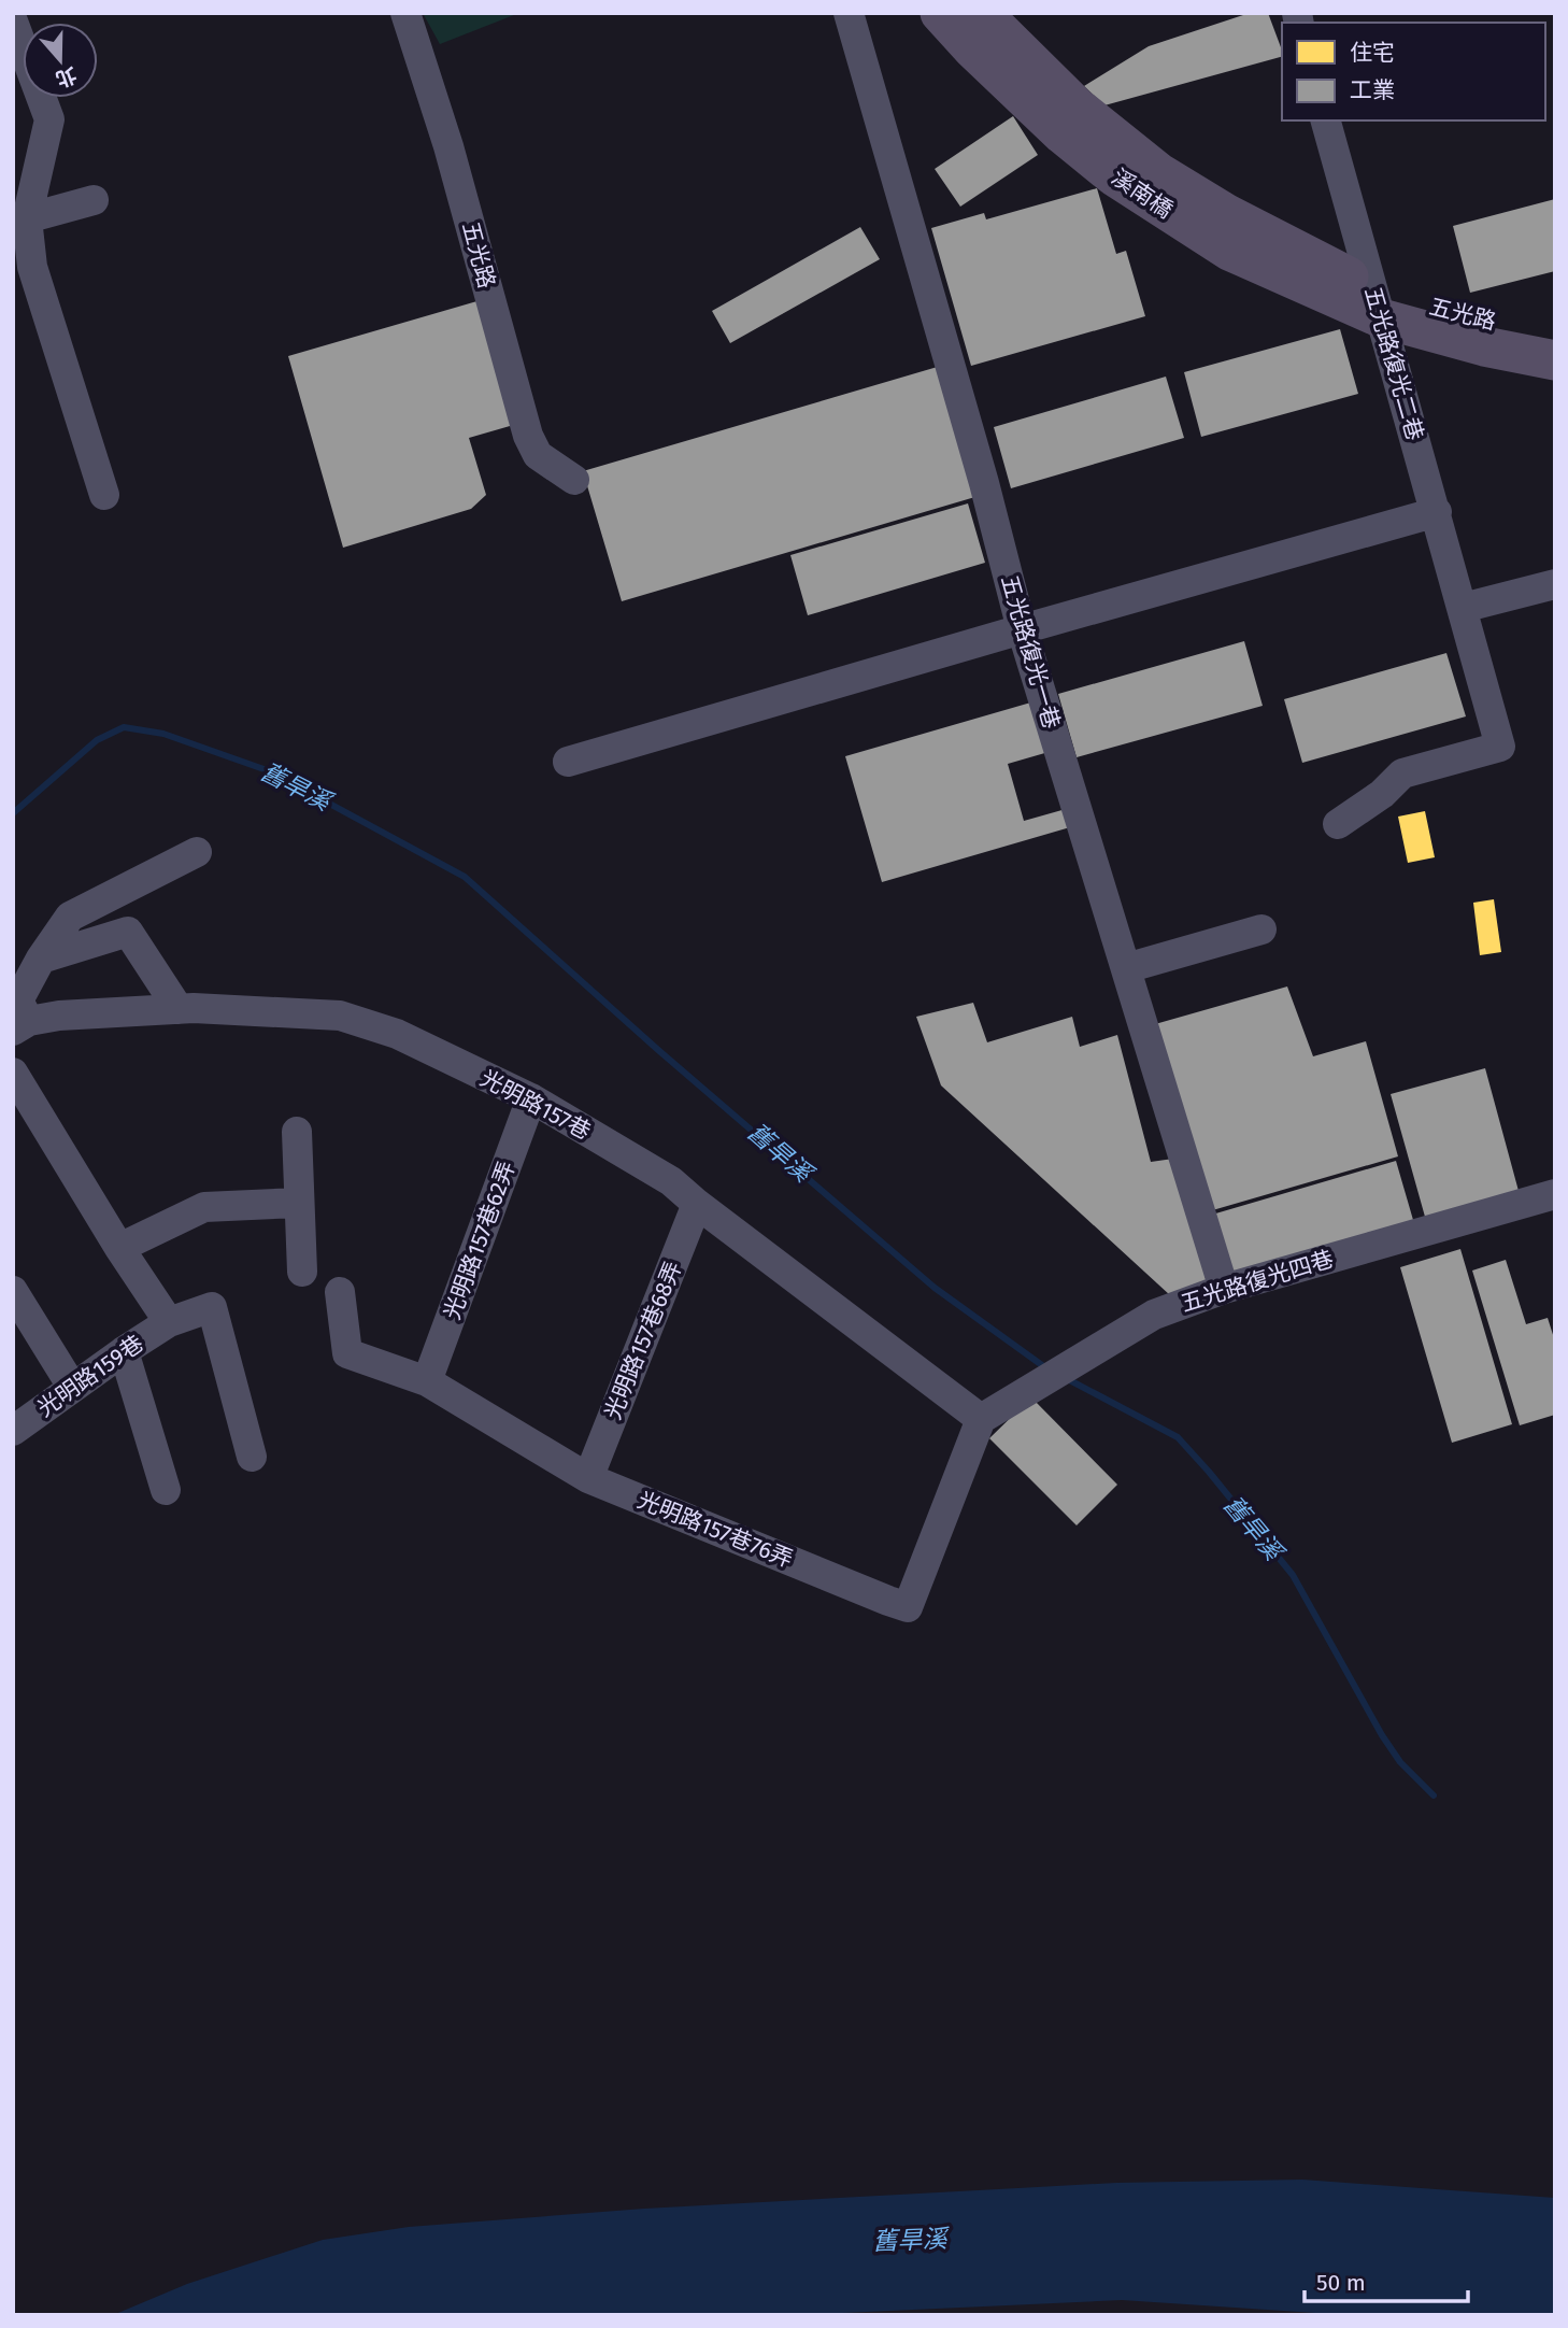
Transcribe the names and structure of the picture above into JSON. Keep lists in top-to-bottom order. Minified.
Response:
{"streets":{"main road":["溪南橋","五光路"],"street":["五光路復光二巷","五光路復光一巷","光明路157巷","光明路157巷62弄","五光路復光四巷","光明路157巷68弄","光明路159巷","光明路157巷76弄"]},"crossings":[["溪南橋","五光路"],["溪南橋","五光路復光二巷"],["五光路","五光路復光二巷"],["五光路復光一巷","五光路復光四巷"],["光明路157巷","光明路157巷62弄"],["光明路157巷","五光路復光四巷"],["光明路157巷","光明路157巷68弄"],["光明路157巷","光明路157巷76弄"],["光明路157巷62弄","光明路157巷76弄"],["五光路復光四巷","光明路157巷76弄"],["光明路157巷68弄","光明路157巷76弄"]],"water":["舊旱溪"],"legend":["住宅","工業"],"scale_bar":"50 m","north":"bottom"}
